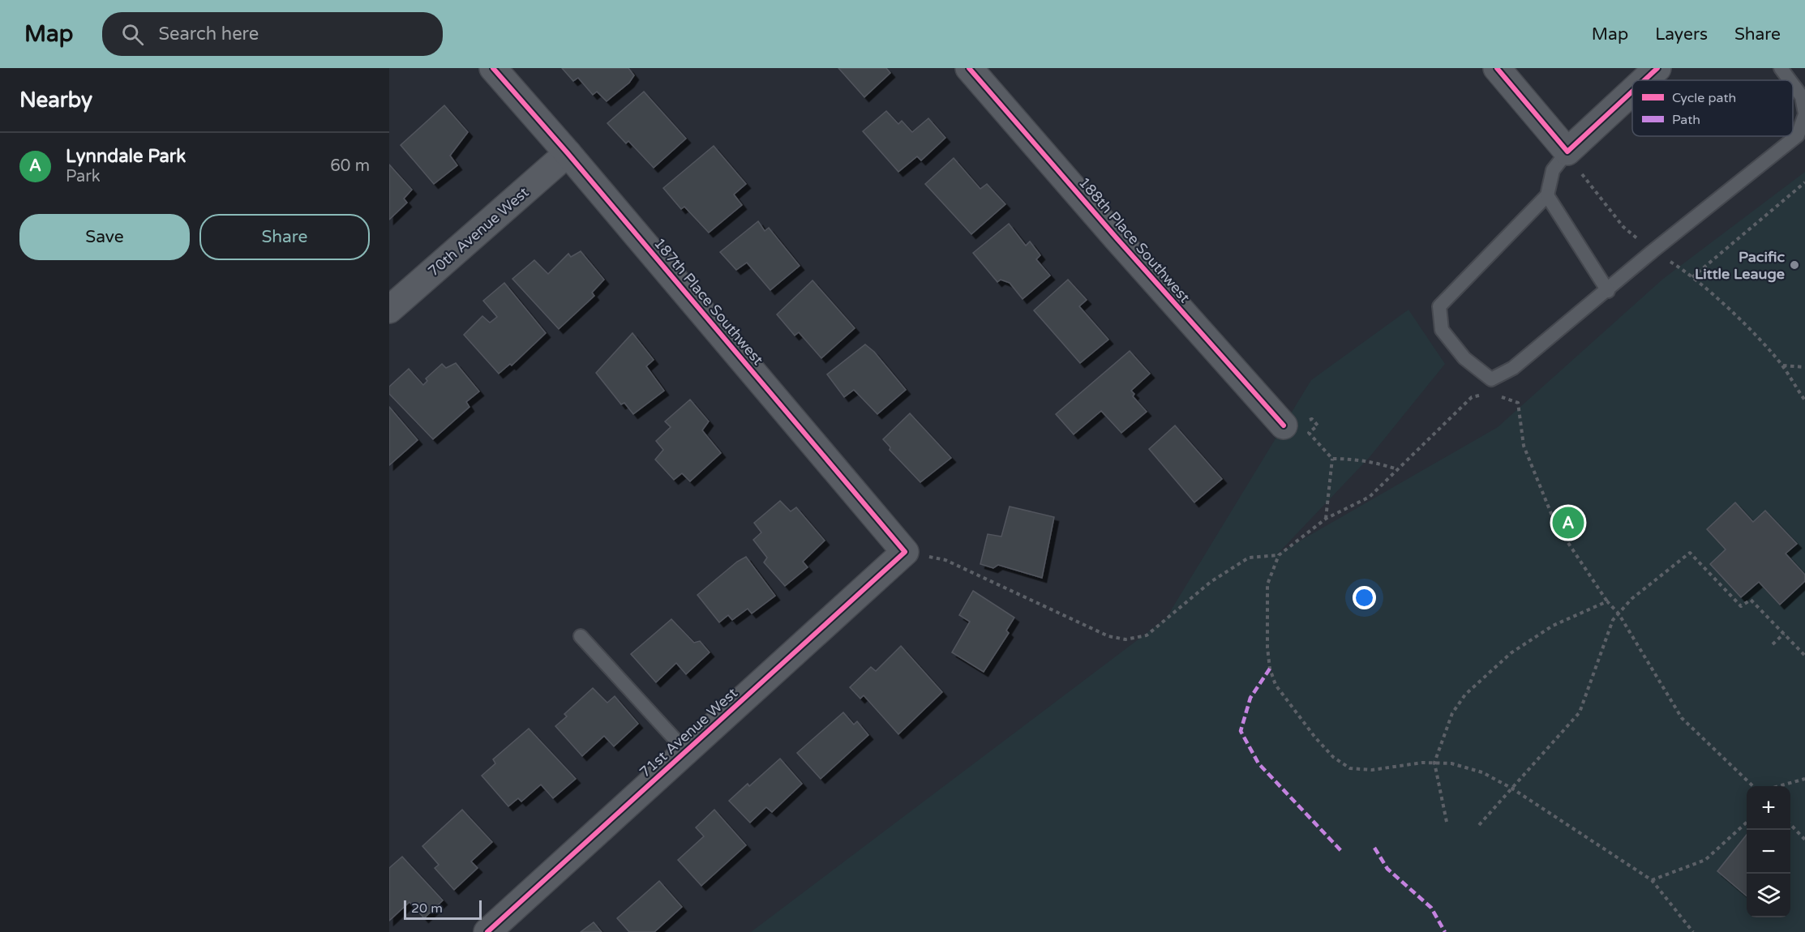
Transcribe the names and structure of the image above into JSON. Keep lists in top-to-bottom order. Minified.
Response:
{"streets":{"street":["70th Avenue West","188th Place Southwest","187th Place Southwest","71st Avenue West"]},"crossings":[["70th Avenue West","187th Place Southwest"],["187th Place Southwest","71st Avenue West"]],"places":["Pacific Little Leauge"],"legend":["Cycle path","Path"],"scale_bar":"20 m","page":{"header":"Map","search":"Search here","nav":["Map","Layers","Share"],"heading":"Nearby","list":[{"mark":"A","name":"Lynndale Park","note":"Park","value":"60 m"}],"buttons":["Save","Share"],"pins":"A","map_buttons":["+","−"],"scale":"20 m"}}
